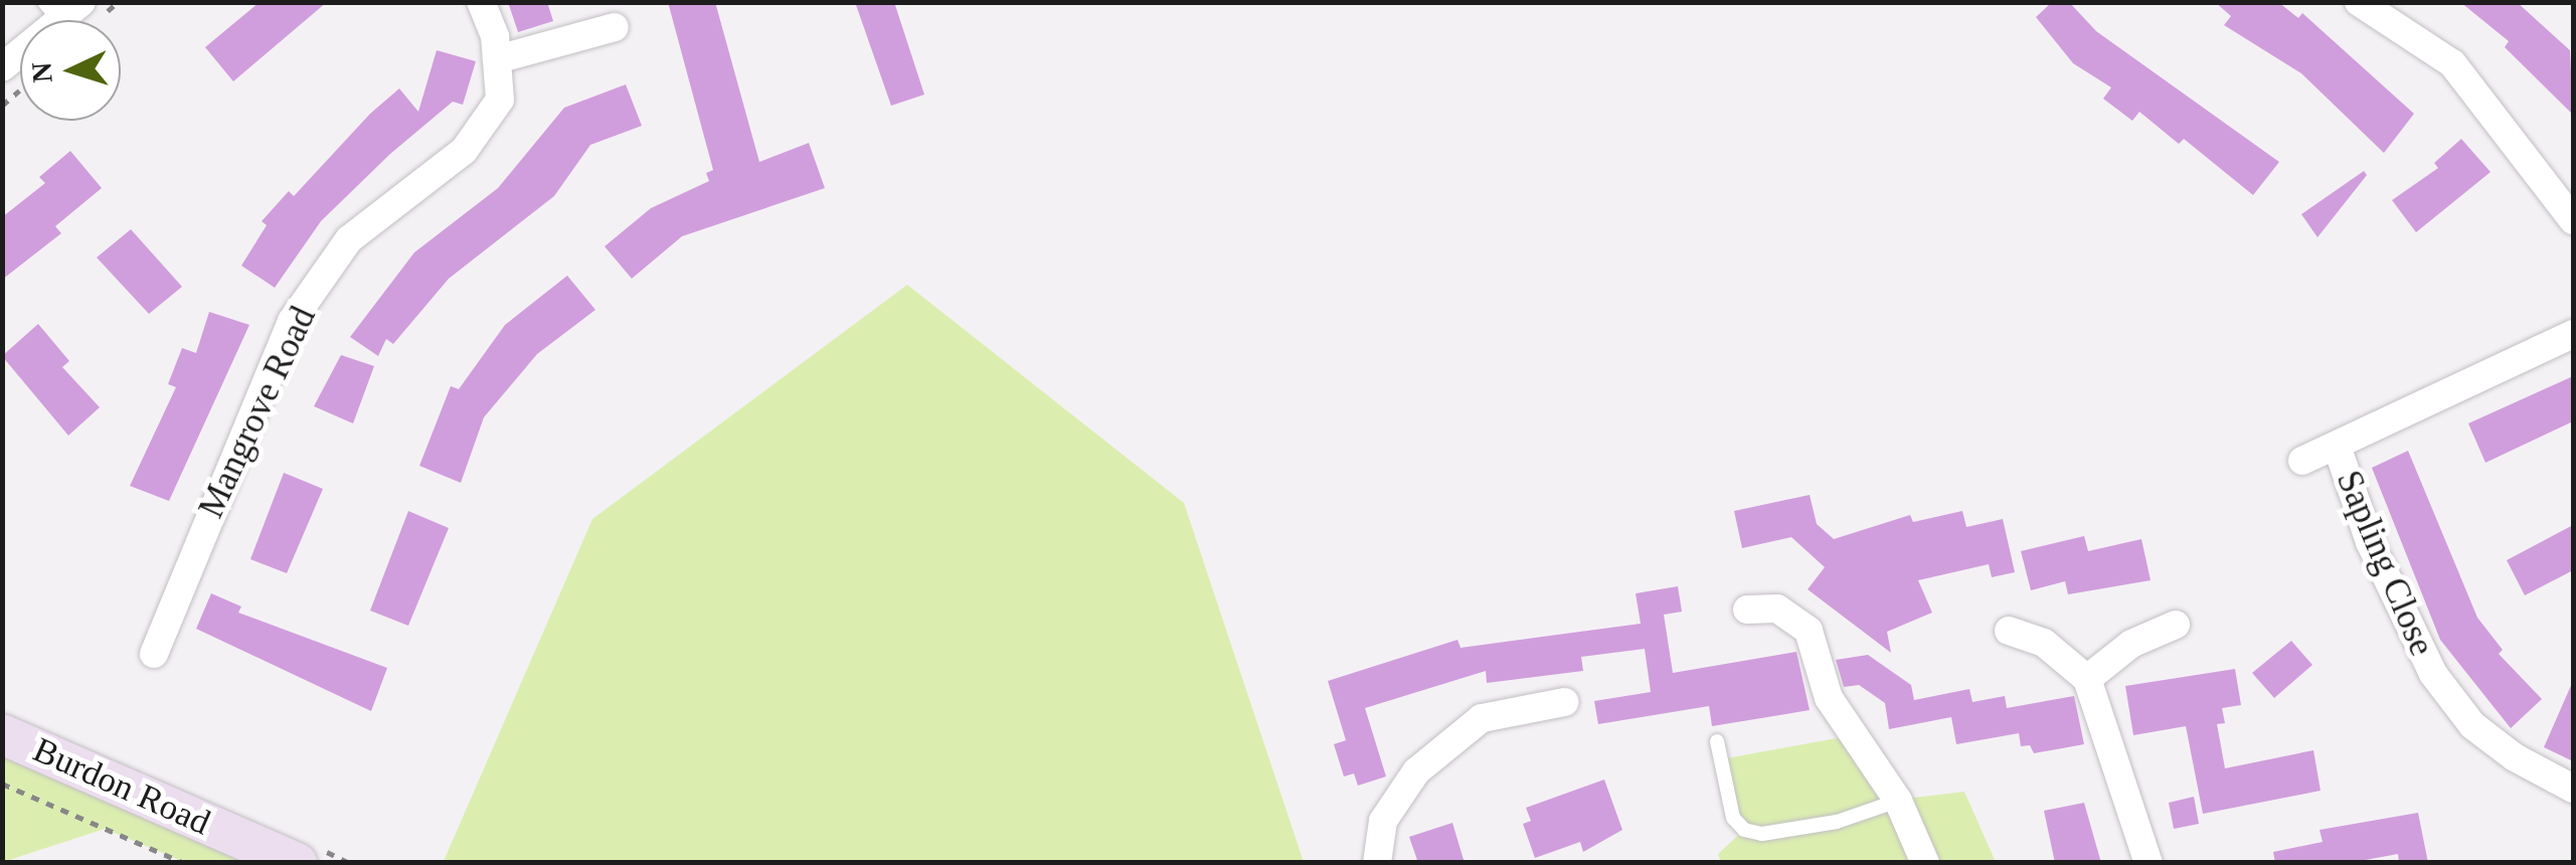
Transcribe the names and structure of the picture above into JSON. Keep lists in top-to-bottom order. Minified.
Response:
{"streets":{"main road":["Burdon Road"],"street":["Mangrove Road","Sapling Close"]},"north":"left"}
